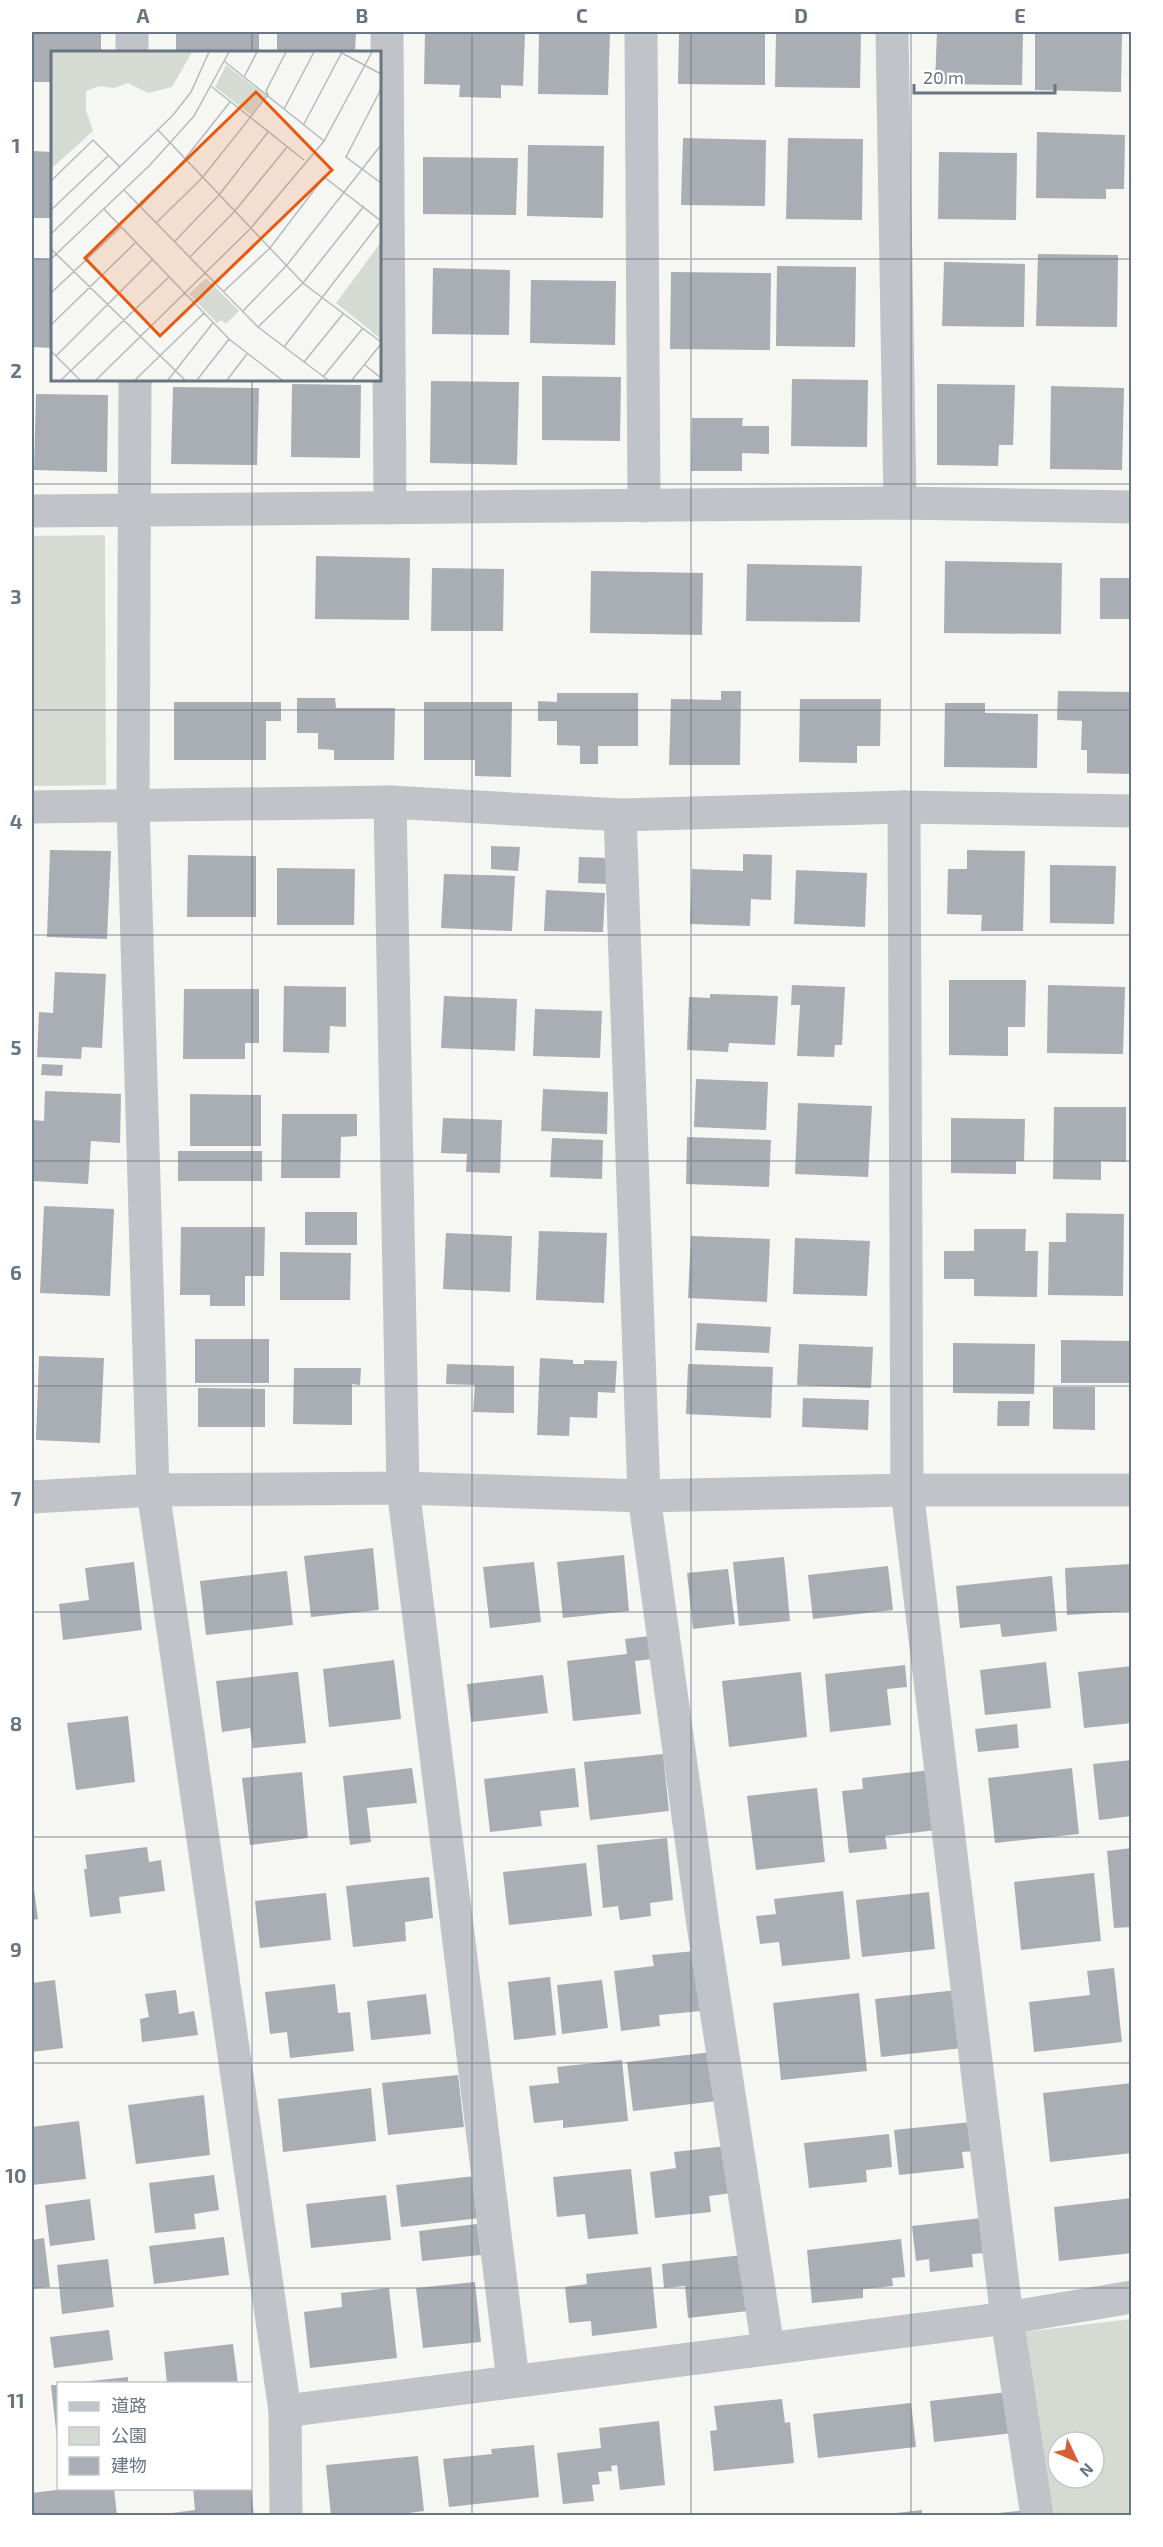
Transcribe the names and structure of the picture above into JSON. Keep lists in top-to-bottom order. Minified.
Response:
{"legend":["道路","公園","建物"],"scale_bar":"20 m","north":"bottom right","grid":{"columns":["A","B","C","D","E"],"rows":["1","2","3","4","5","6","7","8","9","10","11"]}}
